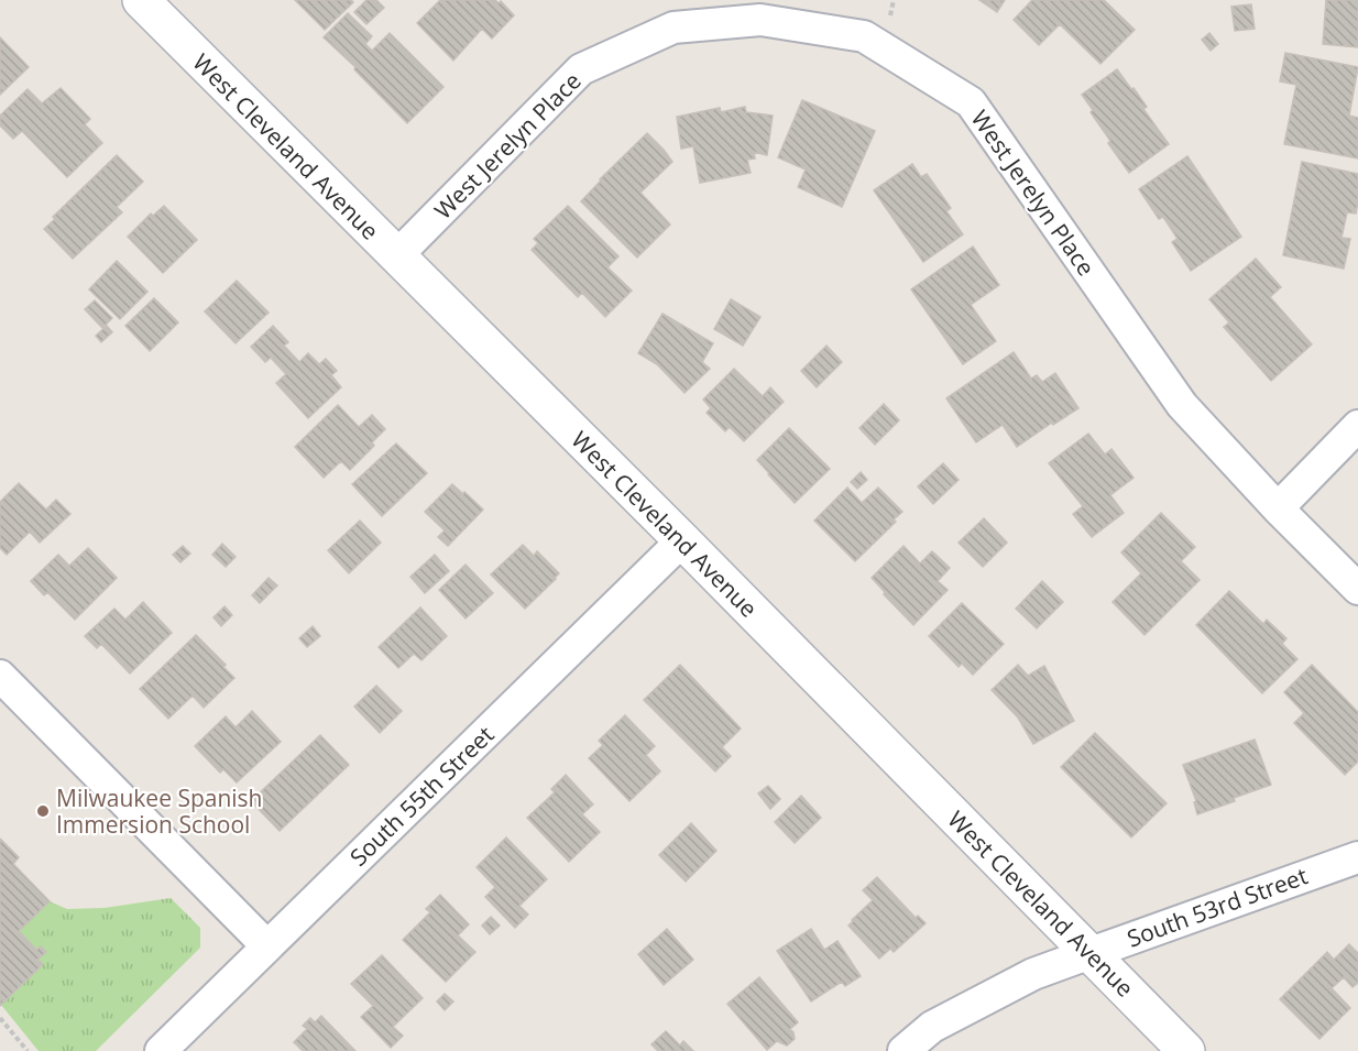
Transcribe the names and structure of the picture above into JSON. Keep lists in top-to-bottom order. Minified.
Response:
{"streets":{"street":["West Jerelyn Place","West Cleveland Avenue","South 55th Street","South 53rd Street"]},"crossings":[["West Jerelyn Place","West Cleveland Avenue"],["West Cleveland Avenue","South 55th Street"],["West Cleveland Avenue","South 53rd Street"]],"places":["Milwaukee Spanish Immersion School"]}
